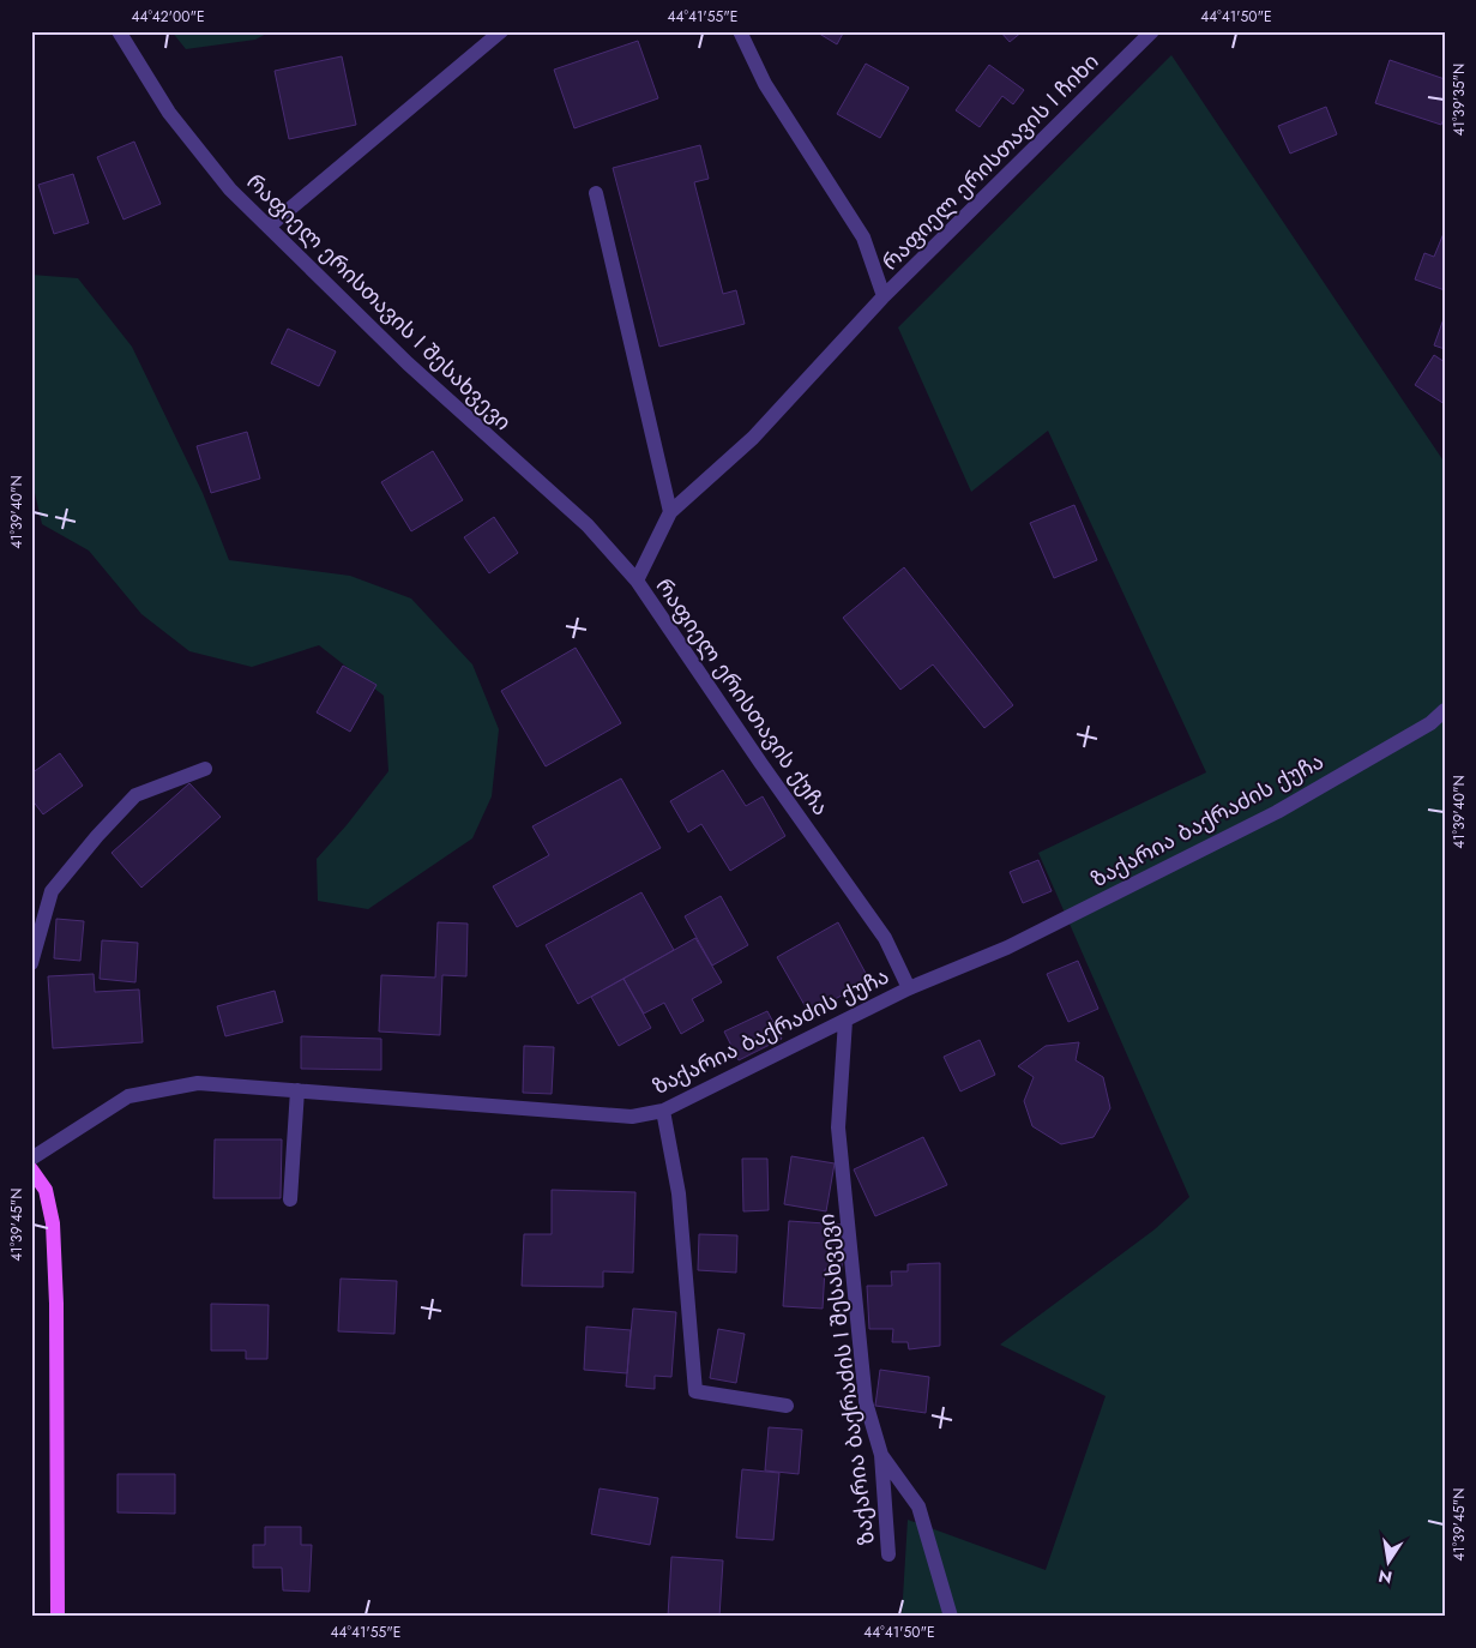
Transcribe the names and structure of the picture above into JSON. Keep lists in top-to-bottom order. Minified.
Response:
{"streets":{"street":["რაფიელ ერისთავის I ჩიხი","რაფიელ ერისთავის I შესახვევი","რაფიელ ერისთავის ქუჩა","ზაქარია ბაქრაძის ქუჩა","ზაქარია ბაქრაძის I შესახვევი"]},"crossings":[["რაფიელ ერისთავის I ჩიხი","რაფიელ ერისთავის ქუჩა"],["რაფიელ ერისთავის I შესახვევი","რაფიელ ერისთავის ქუჩა"],["რაფიელ ერისთავის ქუჩა","ზაქარია ბაქრაძის ქუჩა"],["ზაქარია ბაქრაძის ქუჩა","ზაქარია ბაქრაძის I შესახვევი"]],"north":"bottom","coordinates":["44°42'00\"E","44°41'55\"E","44°41'50\"E","41°39'35\"N","41°39'40\"N","41°39'45\"N"]}
